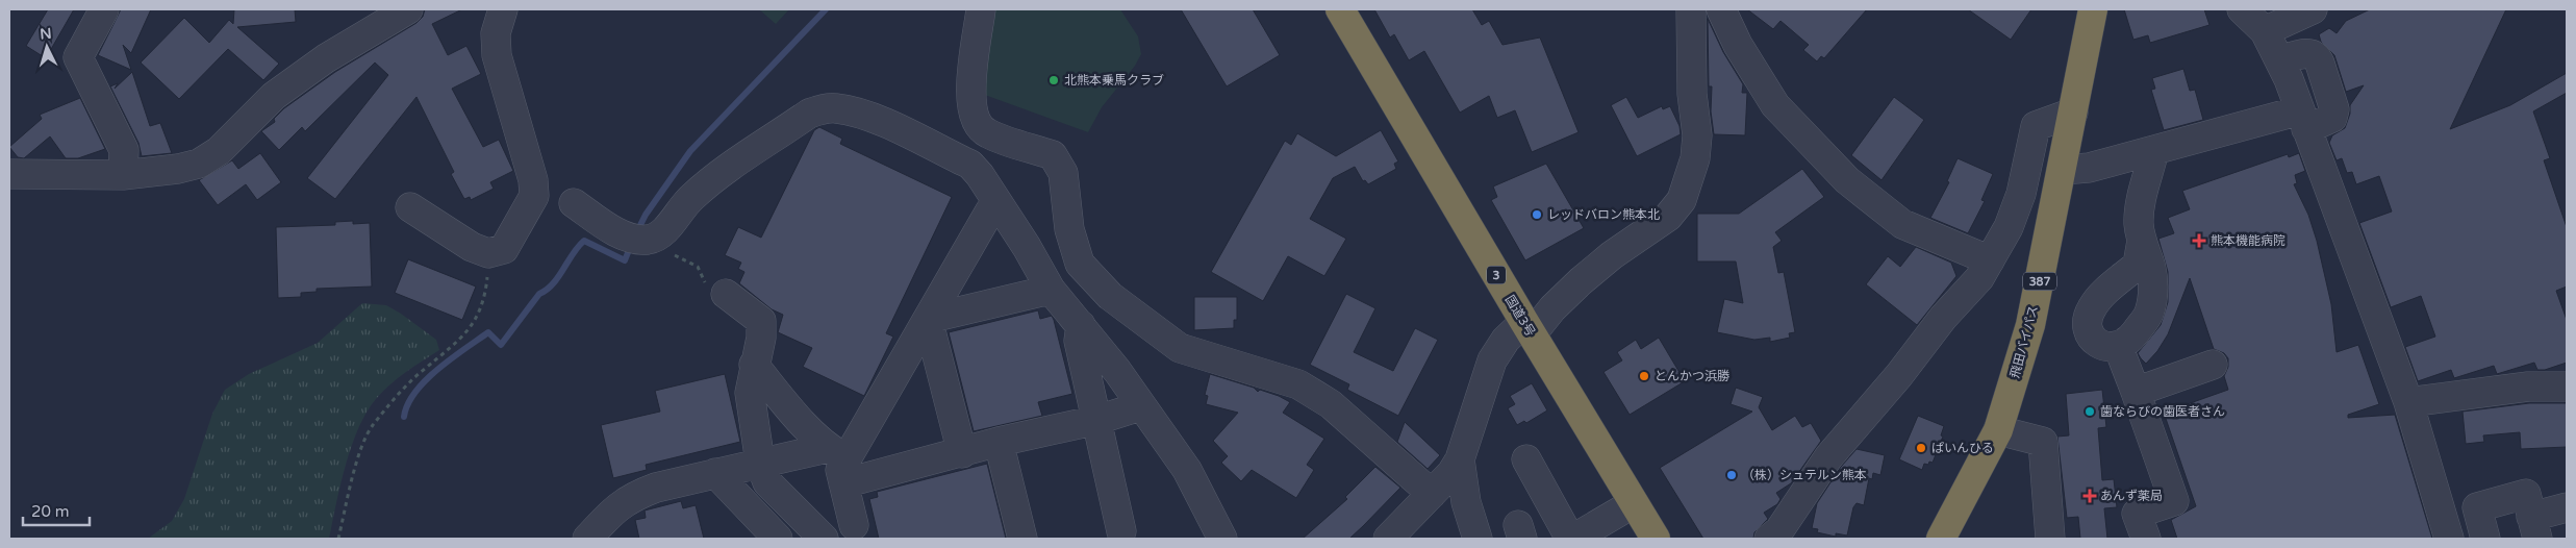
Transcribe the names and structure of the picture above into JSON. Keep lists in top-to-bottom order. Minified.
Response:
{"streets":{"highway":["3","387","国道3号","飛田バイパス"]},"places":{"other":["北熊本乗馬クラブ","レッドバロン熊本北","とんかつ浜勝","歯ならびの歯医者さん","ぱいんひる","（株）シュテルン熊本"],"health":["熊本機能病院","あんず薬局"]},"scale_bar":"20 m","north":"top"}
